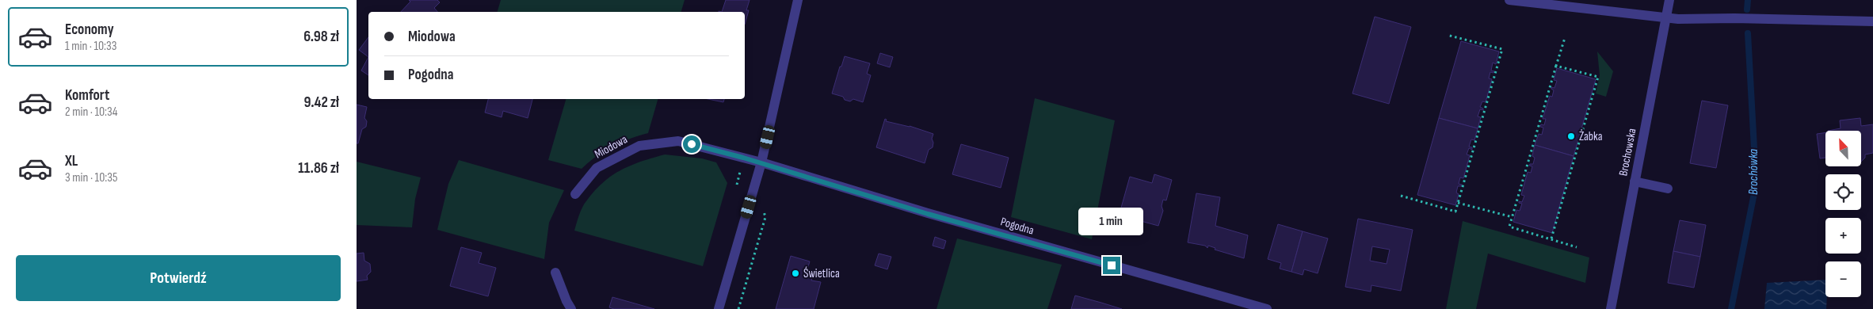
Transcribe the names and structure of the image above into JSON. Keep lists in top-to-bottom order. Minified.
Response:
{"streets":{"street":["Miodowa","Brochowska","Pogodna"]},"crossings":[["Miodowa","Pogodna"]],"water":["Brochówka"],"places":["Żabka","Świetlica"],"north":"top left","page":{"list":[{"name":"Economy","note":"1 min · 10:33","value":"6.98 zł"},{"name":"Komfort","note":"2 min · 10:34","value":"9.42 zł"},{"name":"XL","note":"3 min · 10:35","value":"11.86 zł"}],"banner":["Miodowa","Pogodna"],"map_buttons":["+","−"],"bubble":"1 min","buttons":"Potwierdź"}}
